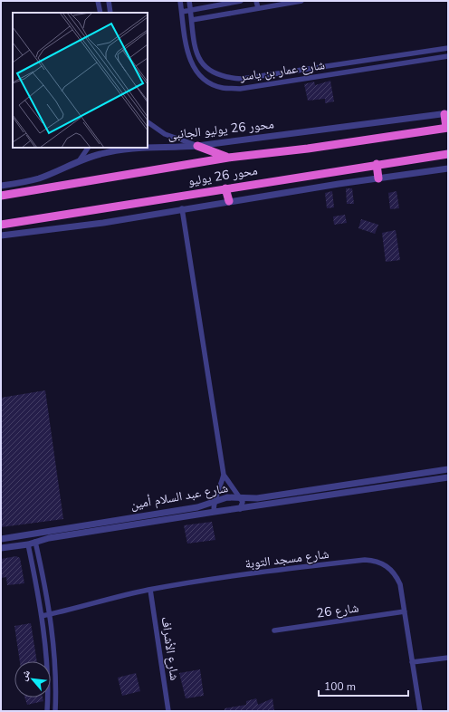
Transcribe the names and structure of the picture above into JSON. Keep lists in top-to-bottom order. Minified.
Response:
{"streets":{"highway":["محور 26 يوليو"],"street":["شارع عمار بن ياسر","محور 26 يوليو الجانبى","شارع عبد السلام أمين","شارع مسجد التوبة","شارع 26","شارع الأشراف"]},"crossings":[["شارع مسجد التوبة","شارع 26"],["شارع مسجد التوبة","شارع الأشراف"]],"scale_bar":"100 m","north":"top left"}
